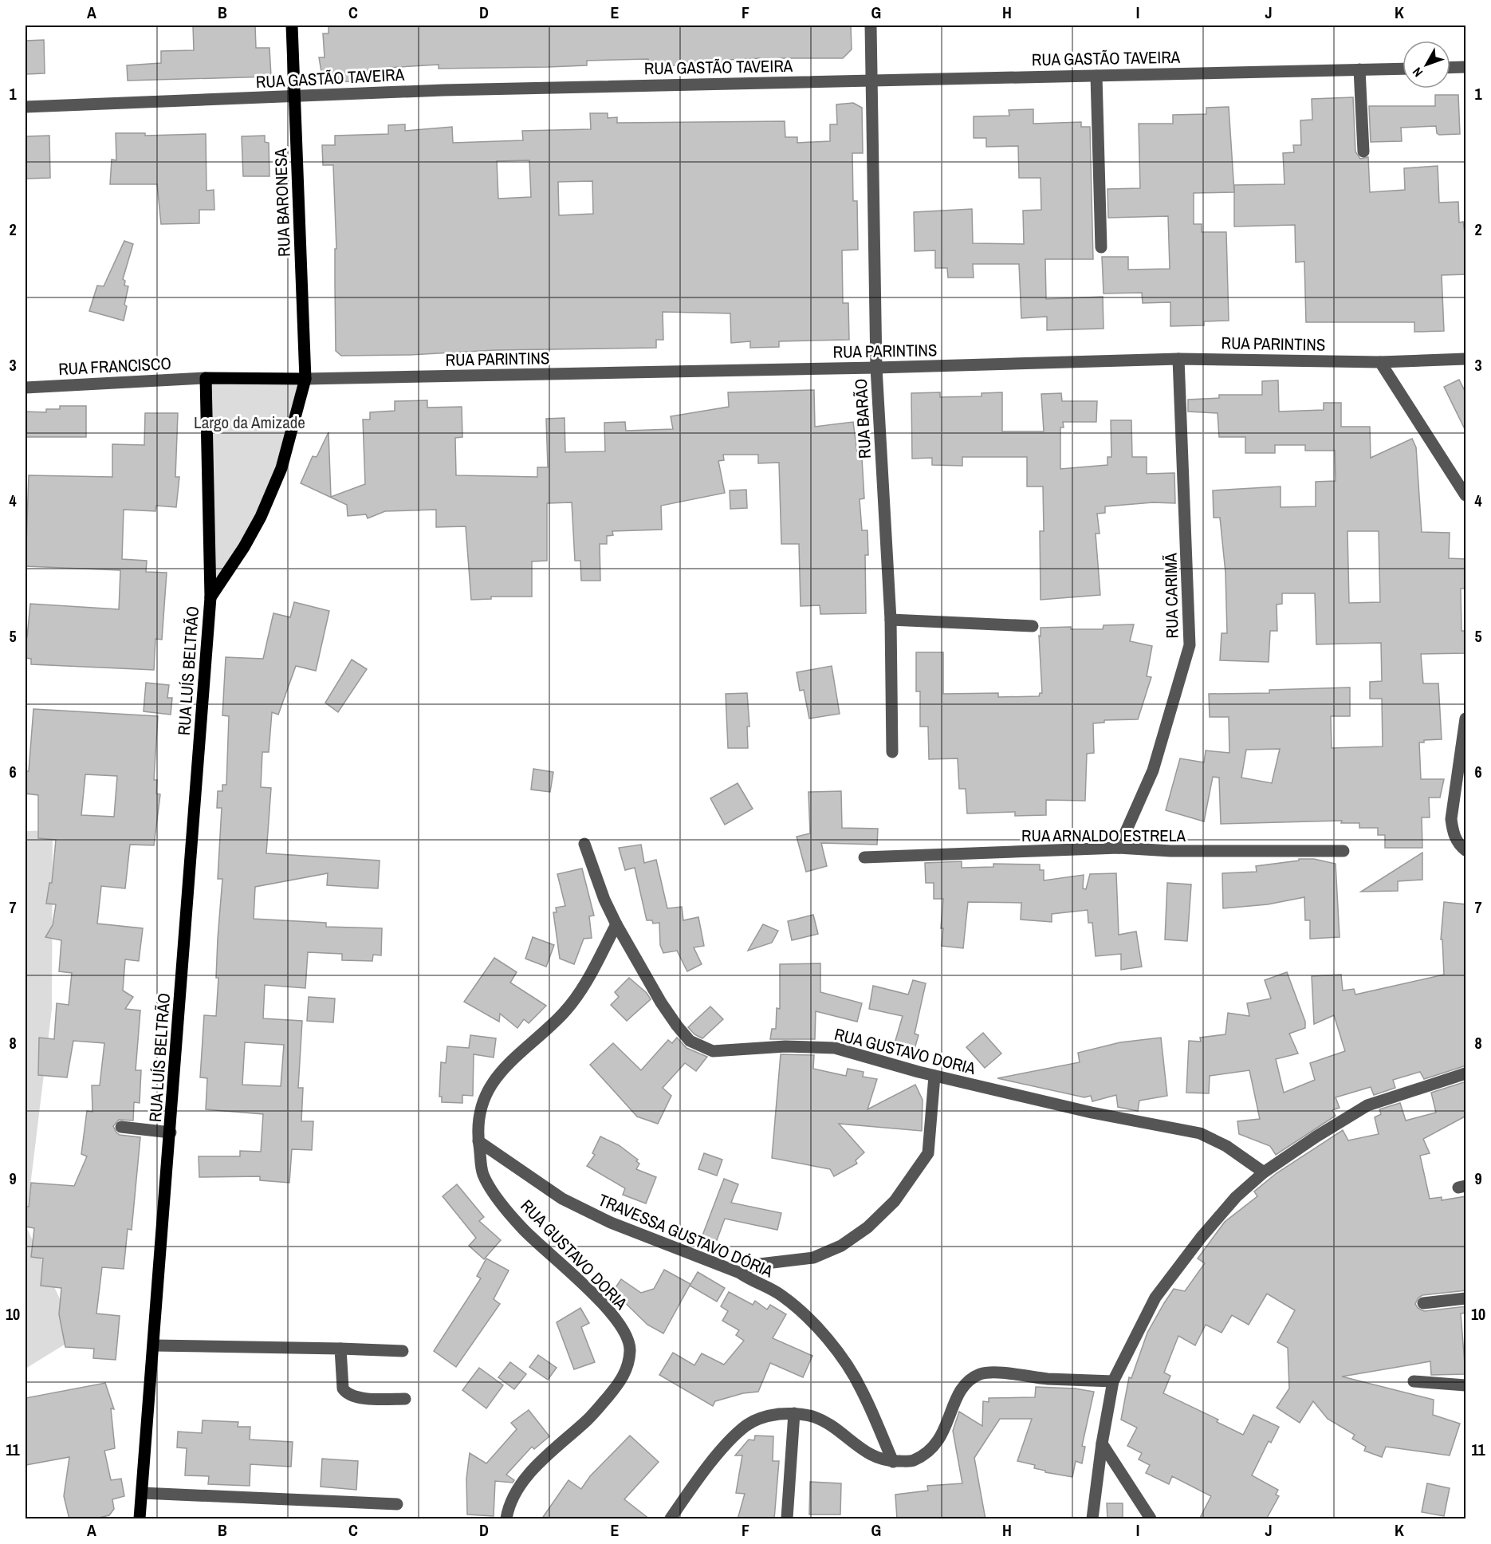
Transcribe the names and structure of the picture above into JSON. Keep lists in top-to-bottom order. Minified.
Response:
{"streets":{"main road":["RUA BARONESA","RUA LUÍS BELTRÃO"],"street":["RUA GASTÃO TAVEIRA","RUA PARINTINS","RUA FRANCISCO","RUA BARÃO","RUA CARIMÃ","RUA ARNALDO ESTRELA","RUA GUSTAVO DORIA","TRAVESSA GUSTAVO DÓRIA"]},"crossings":[["RUA GASTÃO TAVEIRA","RUA BARONESA"],["RUA GASTÃO TAVEIRA","RUA BARÃO"],["RUA BARONESA","RUA PARINTINS"],["RUA BARONESA","RUA LUÍS BELTRÃO"],["RUA PARINTINS","RUA BARÃO"],["RUA PARINTINS","RUA CARIMÃ"],["RUA PARINTINS","RUA LUÍS BELTRÃO"],["RUA FRANCISCO","RUA LUÍS BELTRÃO"],["RUA CARIMÃ","RUA ARNALDO ESTRELA"],["RUA GUSTAVO DORIA","TRAVESSA GUSTAVO DÓRIA"]],"parks":["Largo da Amizade"],"north":"bottom left","grid":{"columns":["A","B","C","D","E","F","G","H","I","J","K"],"rows":["1","2","3","4","5","6","7","8","9","10","11"]}}
